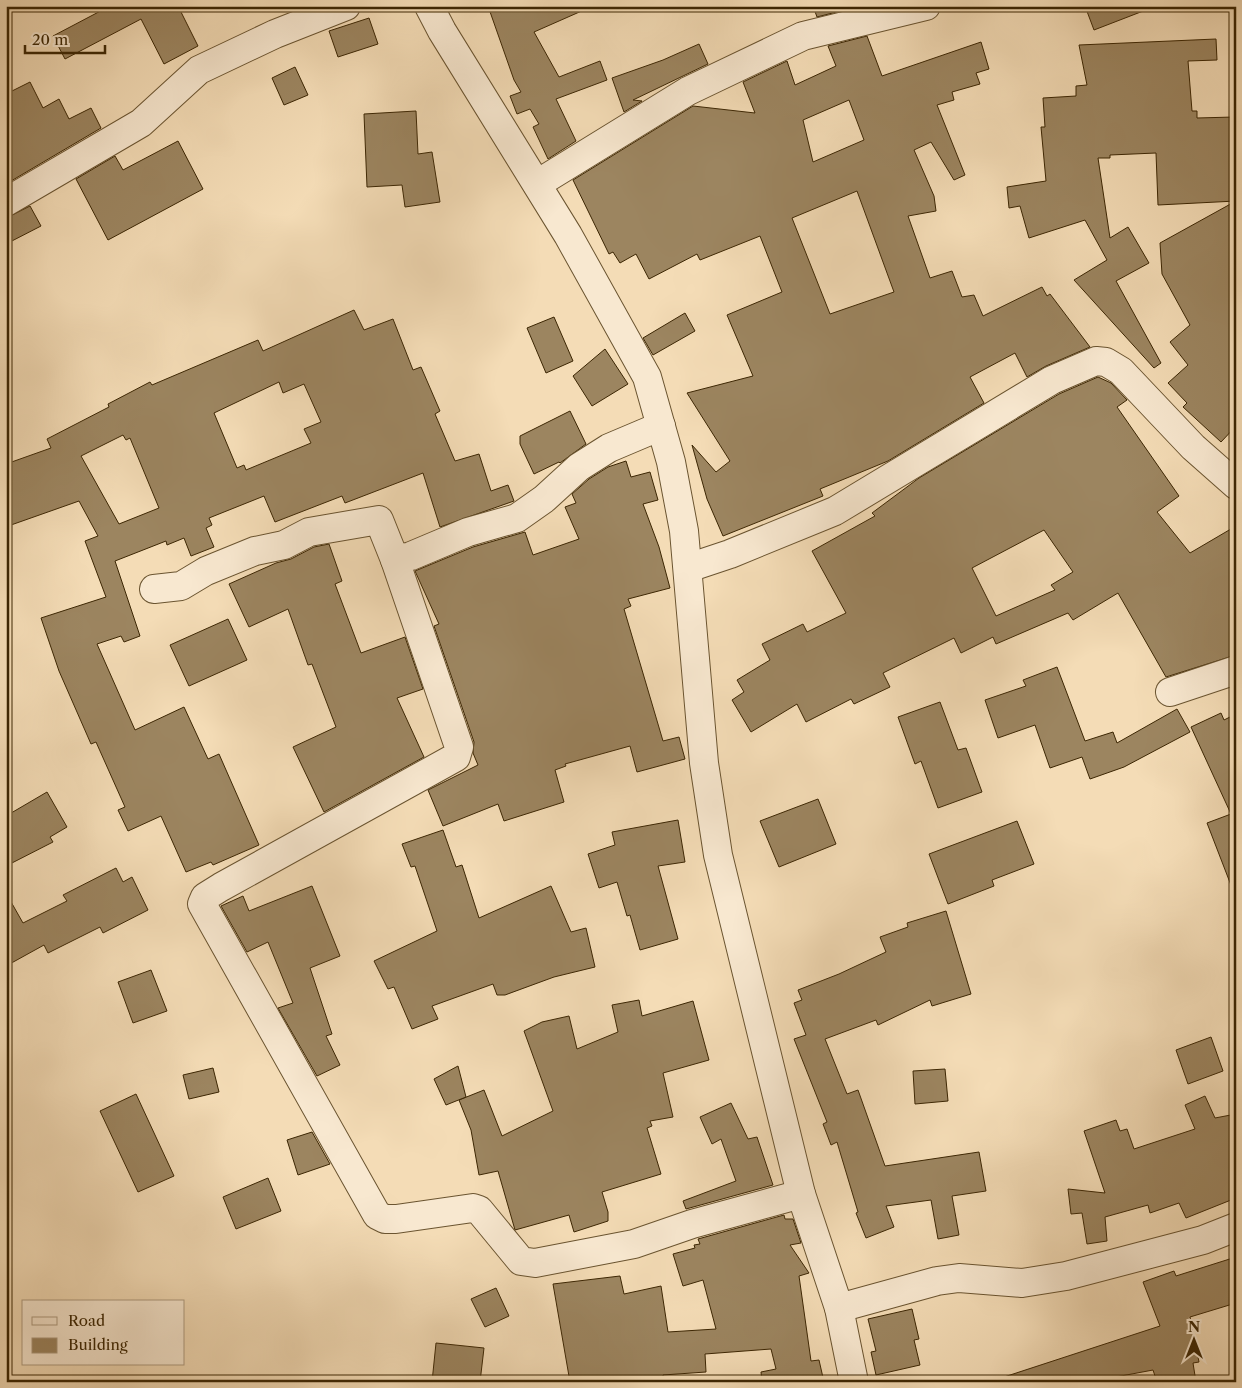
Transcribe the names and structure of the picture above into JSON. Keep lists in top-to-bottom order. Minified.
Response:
{"legend":["Road","Building"],"scale_bar":"20 m","north":"top"}
